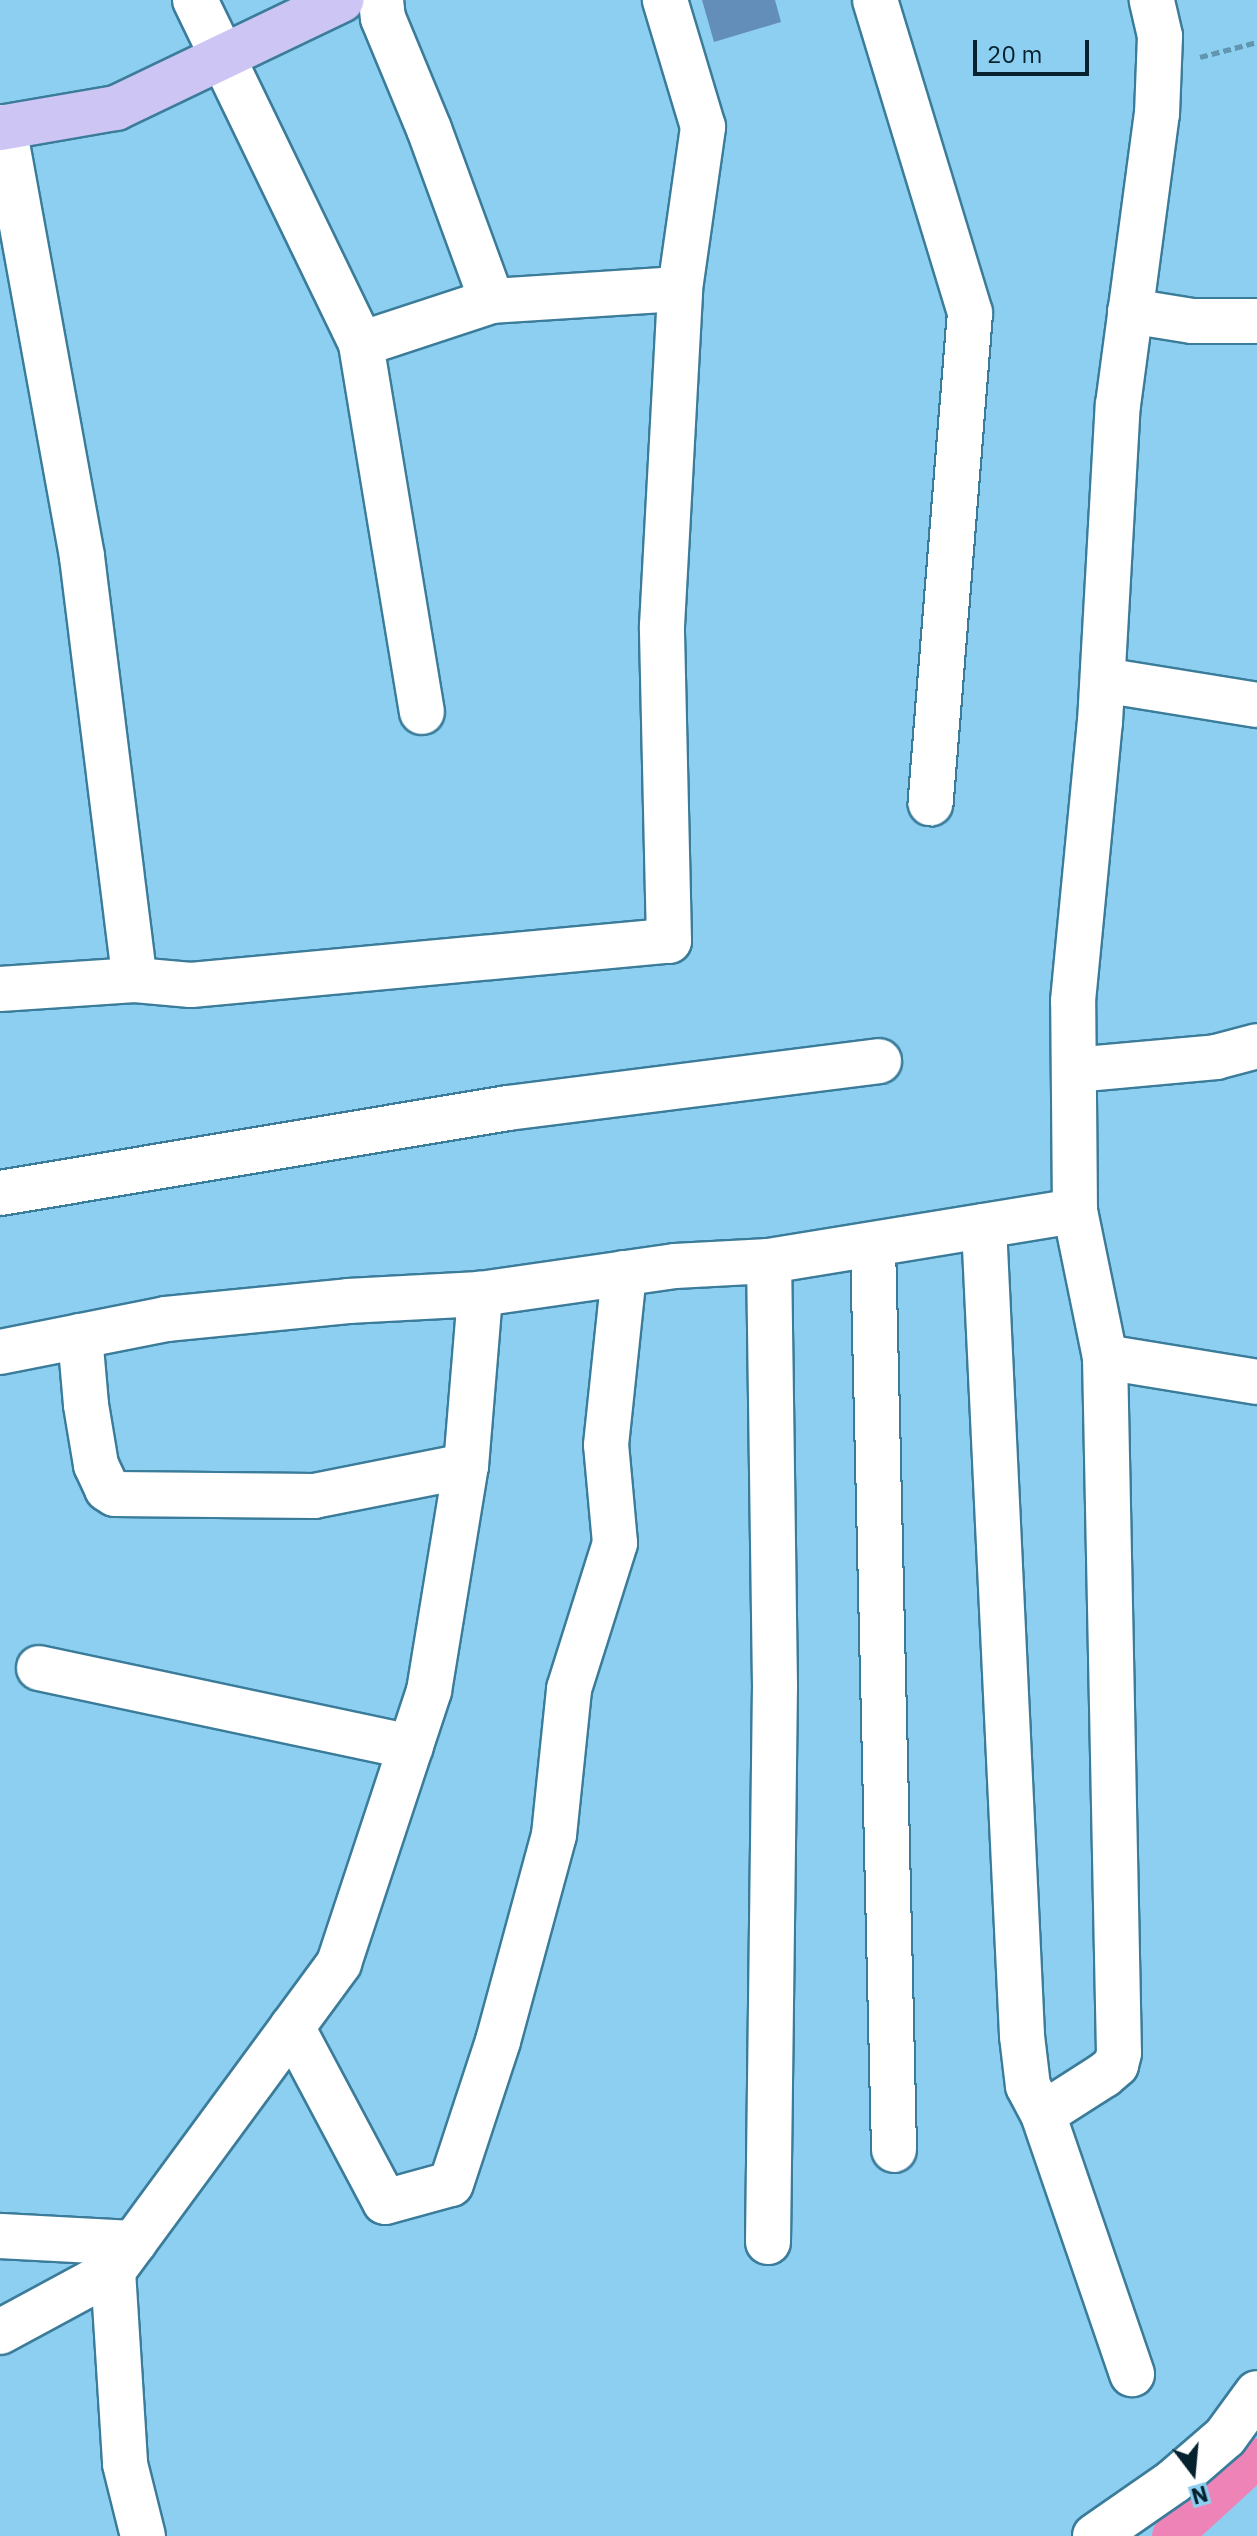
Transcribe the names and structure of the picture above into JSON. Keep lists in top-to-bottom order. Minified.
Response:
{"scale_bar":"20 m","north":"bottom"}
